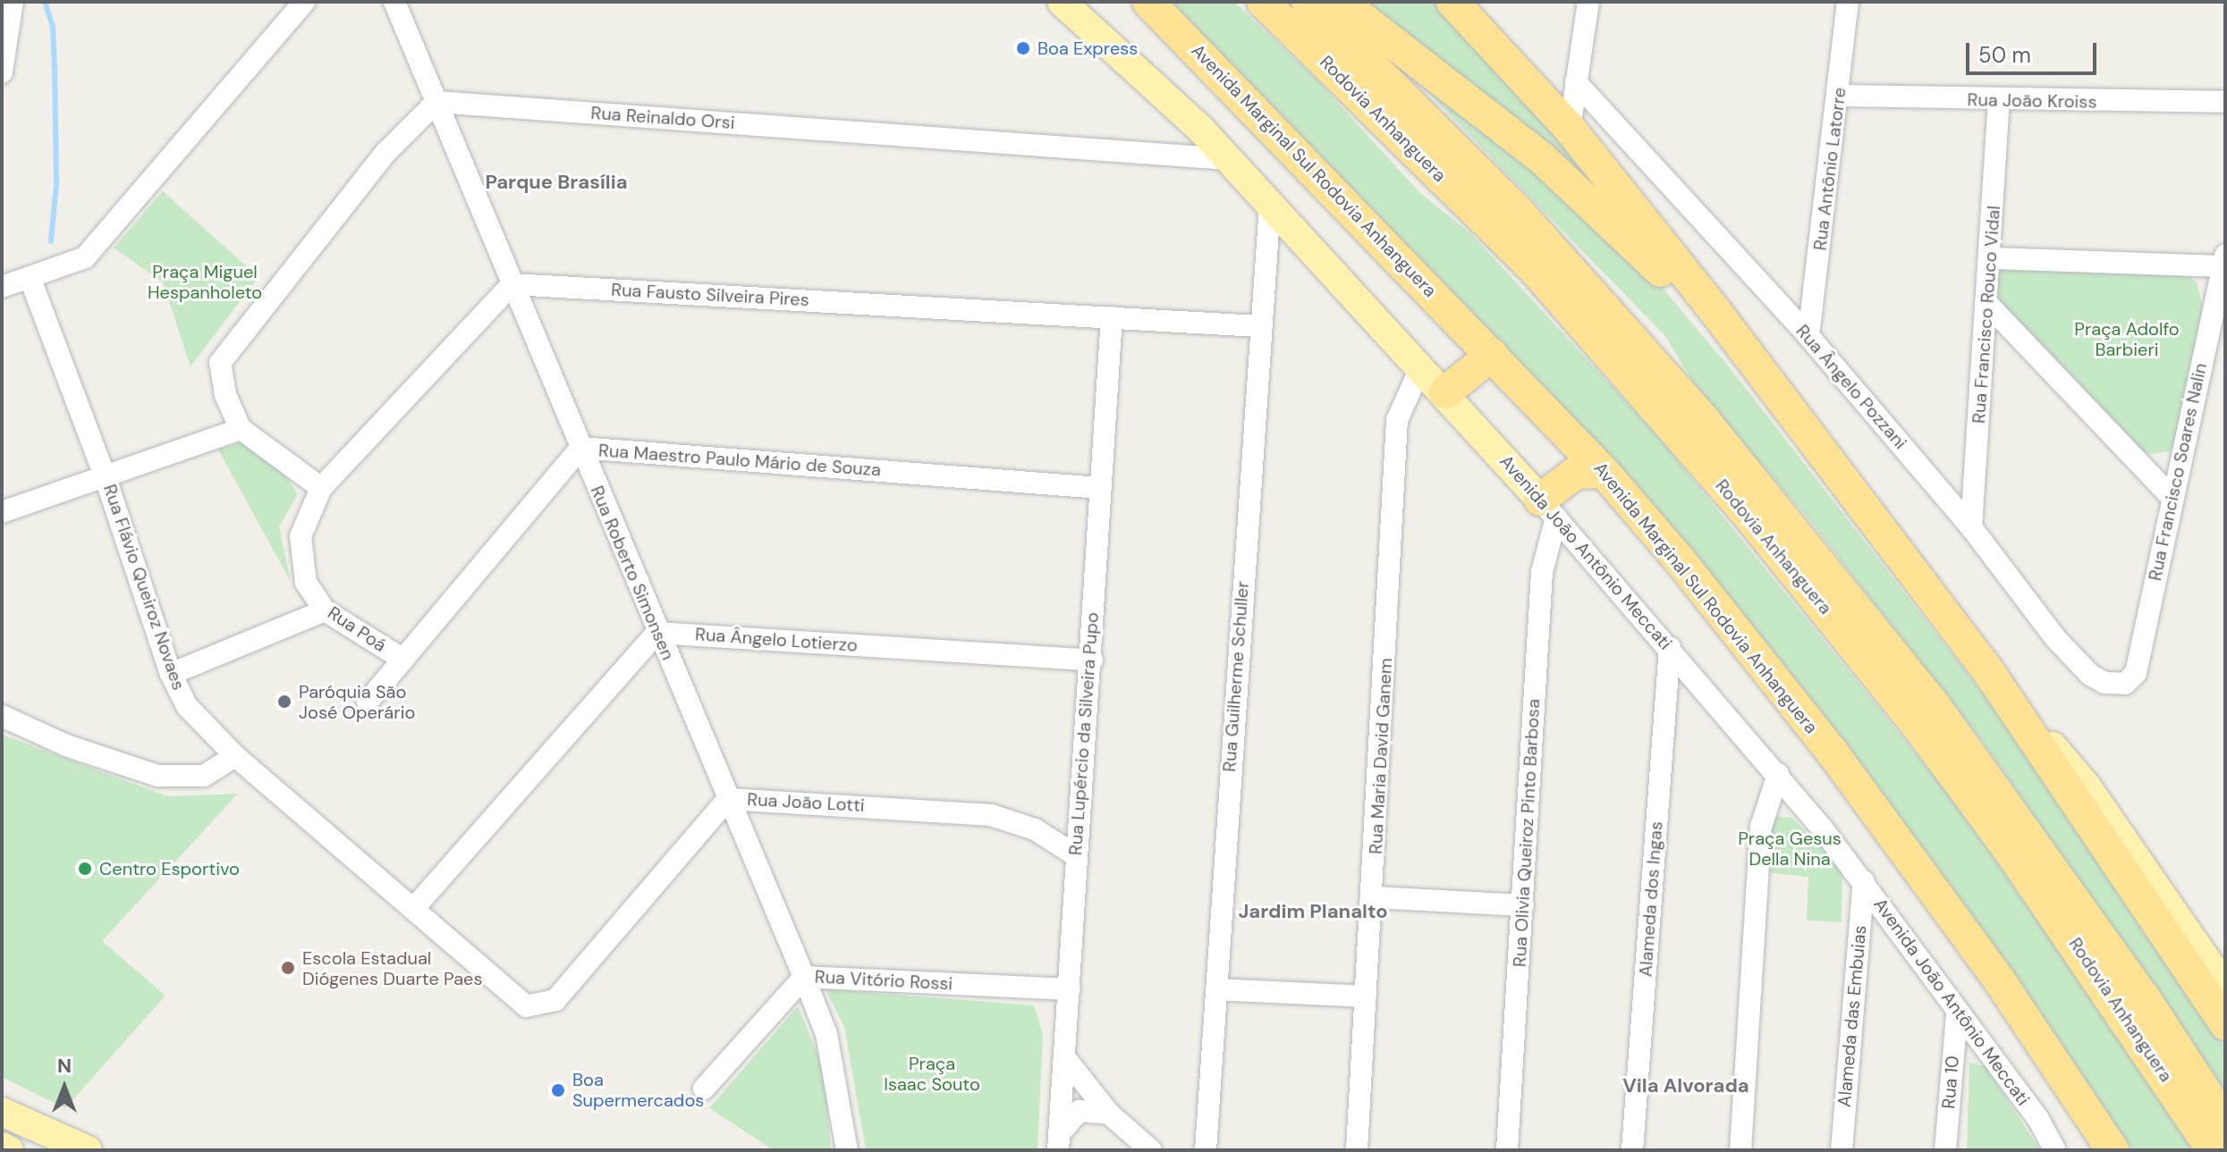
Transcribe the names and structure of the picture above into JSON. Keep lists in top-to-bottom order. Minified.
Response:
{"streets":{"highway":["Rodovia Anhanguera","Avenida Marginal Sul Rodovia Anhanguera"],"main road":["Avenida João Antônio Meccati"],"street":["Rua João Kroiss","Rua Reinaldo Orsi","Rua Antônio Latorre","Rua Fausto Silveira Pires","Rua Francisco Rouco Vidal","Rua Ângelo Pozzani","Rua Maestro Paulo Mário de Souza","Rua Francisco Soares Nalin","Rua Roberto Simonsen","Rua Flávio Queiroz Novaes","Rua Poá","Rua Ângelo Lotierzo","Rua Guilherme Schuller","Rua Lupércio da Silveira Pupo","Rua Maria David Ganem","Rua João Lotti","Rua Olivia Queiroz Pinto Barbosa","Alameda dos Ingas","Rua Vitório Rossi","Alameda das Embuias","Rua 10"]},"crossings":[["Rua João Kroiss","Rua Antônio Latorre"],["Rua João Kroiss","Rua Francisco Rouco Vidal"],["Rua Reinaldo Orsi","Avenida João Antônio Meccati"],["Rua Reinaldo Orsi","Rua Roberto Simonsen"],["Rua Antônio Latorre","Rua Ângelo Pozzani"],["Rua Fausto Silveira Pires","Rua Roberto Simonsen"],["Rua Fausto Silveira Pires","Rua Guilherme Schuller"],["Rua Fausto Silveira Pires","Rua Lupércio da Silveira Pupo"],["Rua Francisco Rouco Vidal","Rua Ângelo Pozzani"],["Rua Ângelo Pozzani","Rua Francisco Soares Nalin"],["Rua Maestro Paulo Mário de Souza","Rua Roberto Simonsen"],["Rua Maestro Paulo Mário de Souza","Rua Poá"],["Rua Maestro Paulo Mário de Souza","Rua Lupércio da Silveira Pupo"],["Avenida João Antônio Meccati","Rua Guilherme Schuller"],["Avenida João Antônio Meccati","Rua Maria David Ganem"],["Avenida João Antônio Meccati","Rua Olivia Queiroz Pinto Barbosa"],["Avenida João Antônio Meccati","Alameda dos Ingas"],["Avenida João Antônio Meccati","Alameda das Embuias"],["Avenida João Antônio Meccati","Rua 10"],["Rua Roberto Simonsen","Rua Ângelo Lotierzo"],["Rua Roberto Simonsen","Rua João Lotti"],["Rua Roberto Simonsen","Rua Vitório Rossi"],["Rua Flávio Queiroz Novaes","Rua João Lotti"],["Rua Ângelo Lotierzo","Rua Lupércio da Silveira Pupo"],["Rua Lupércio da Silveira Pupo","Rua João Lotti"],["Rua Lupércio da Silveira Pupo","Rua Vitório Rossi"]],"districts":["Parque Brasília","Jardim Planalto","Vila Alvorada"],"parks":["Praça Miguel Hespanholeto","Praça Adolfo Barbieri","Praça Gesus Della Nina","Praça Isaac Souto"],"places":["Boa Express","Paróquia São José Operário","Centro Esportivo","Escola Estadual Diógenes Duarte Paes","Boa Supermercados"],"scale_bar":"50 m","north":"top"}
